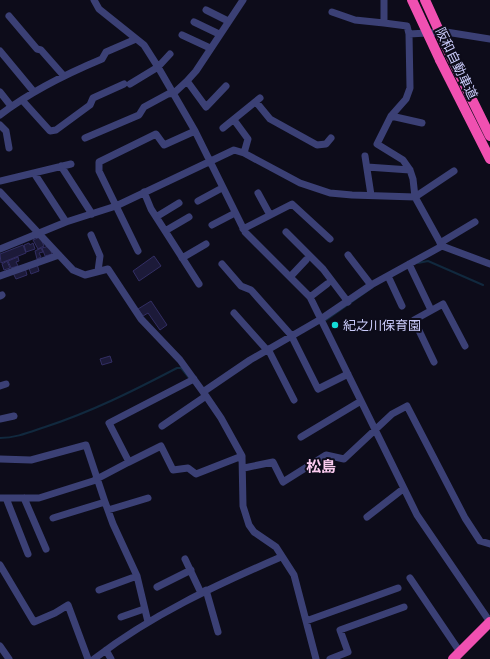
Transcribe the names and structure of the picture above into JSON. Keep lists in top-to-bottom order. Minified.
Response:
{"streets":{"highway":["阪和自動車道"]},"districts":["松島"],"places":["紀之川保育園"]}
